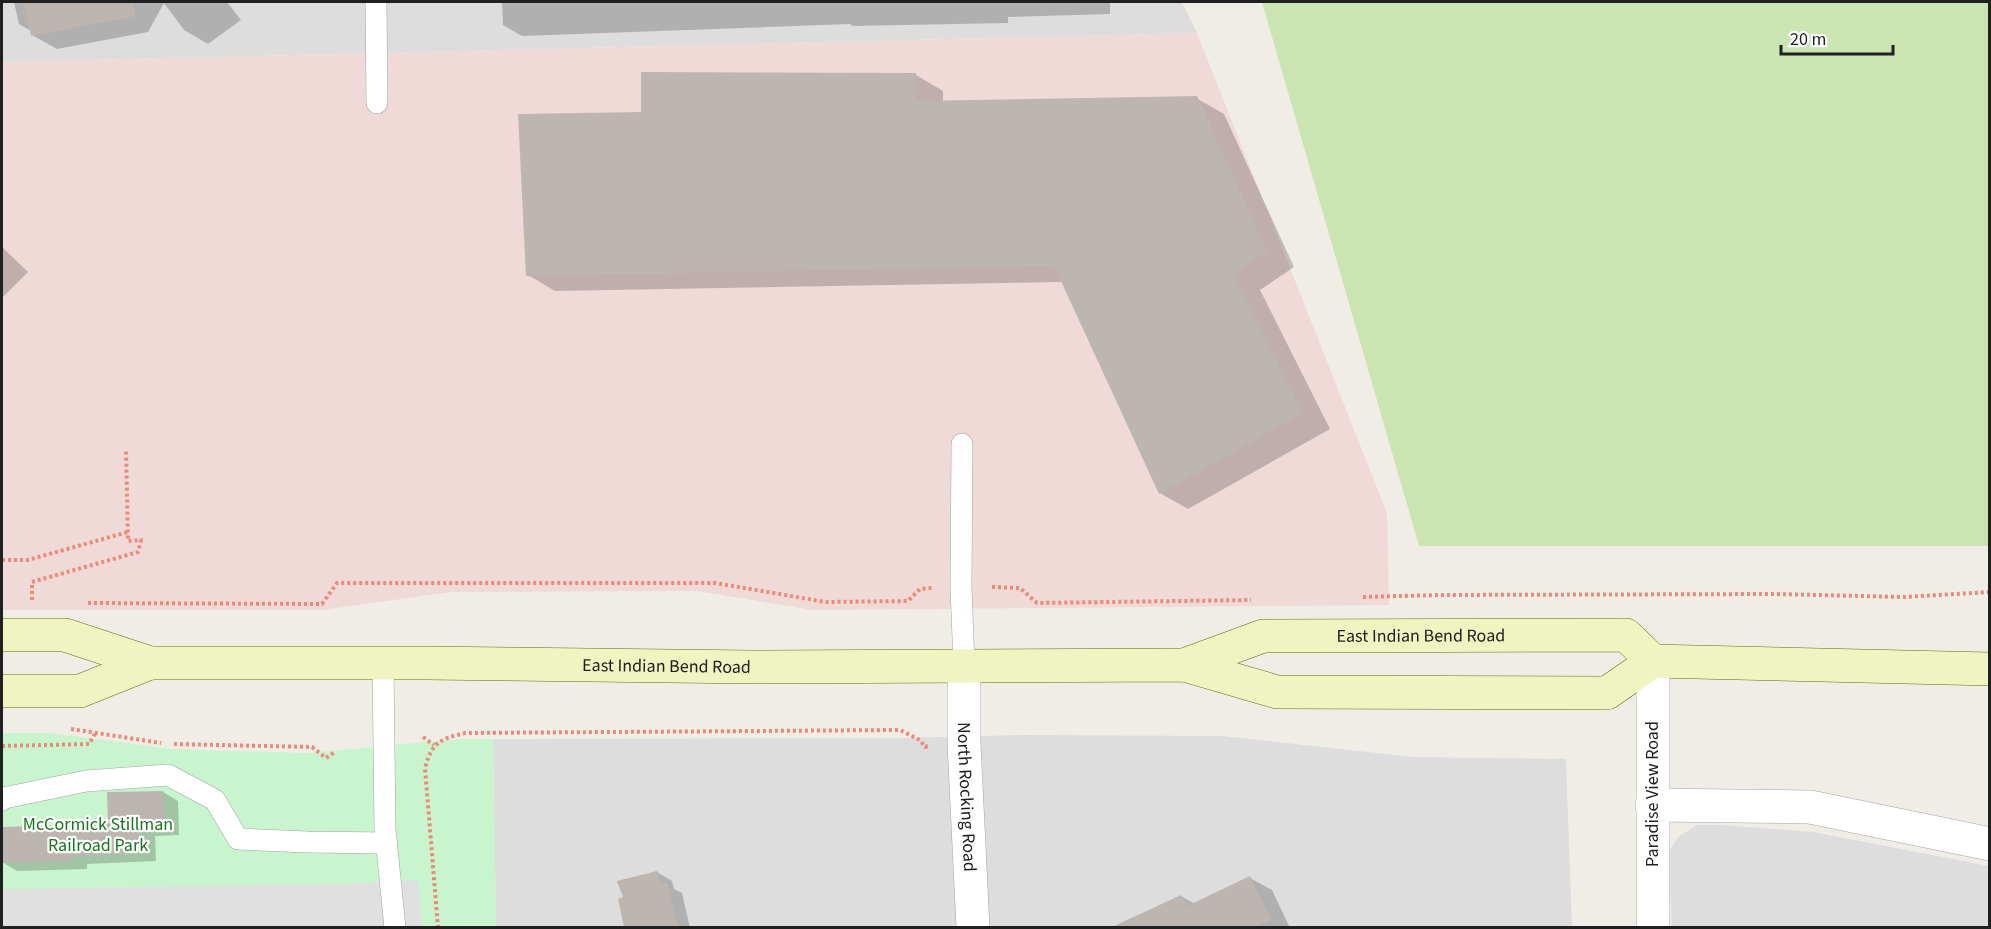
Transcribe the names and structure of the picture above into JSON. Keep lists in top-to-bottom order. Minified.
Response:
{"streets":{"main road":["East Indian Bend Road"],"street":["Paradise View Road","North Rocking Road"]},"crossings":[["East Indian Bend Road","Paradise View Road"],["East Indian Bend Road","North Rocking Road"]],"parks":["McCormick Stillman Railroad Park"],"scale_bar":"20 m"}
